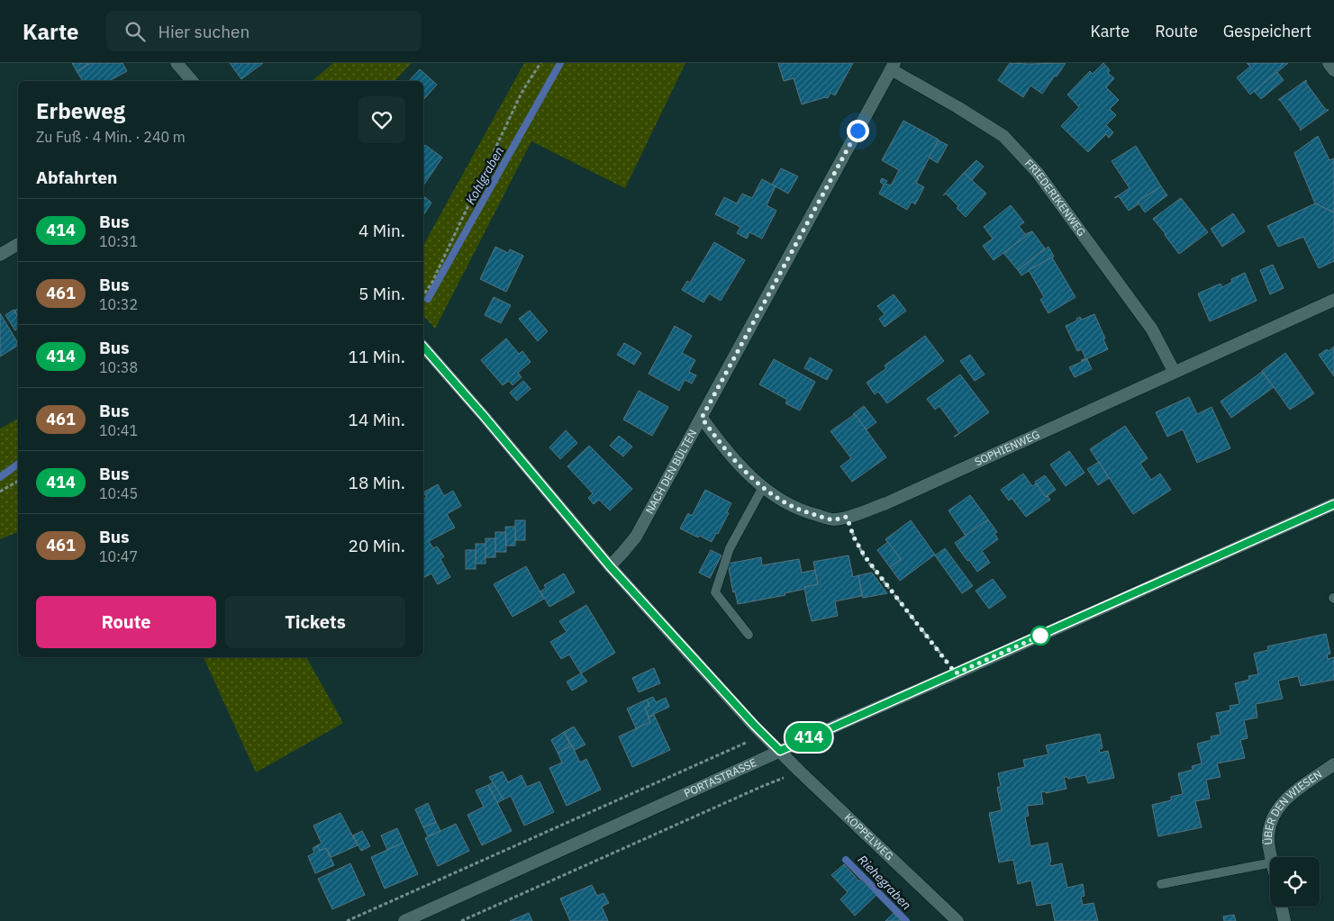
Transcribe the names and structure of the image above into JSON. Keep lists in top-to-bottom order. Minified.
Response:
{"streets":{"street":["FRIEDERIKENWEG","SOPHIENWEG","NACH DEN BÜLTEN","PORTASTRASSE","ÜBER DEN WIESEN","KOPPELWEG"]},"crossings":[["FRIEDERIKENWEG","SOPHIENWEG"],["FRIEDERIKENWEG","NACH DEN BÜLTEN"],["SOPHIENWEG","NACH DEN BÜLTEN"],["NACH DEN BÜLTEN","KOPPELWEG"],["PORTASTRASSE","KOPPELWEG"]],"water":["Kohlgraben","Riehegraben"],"lines":["bus line 414"],"page":{"header":"Karte","search":"Hier suchen","nav":["Karte","Route","Gespeichert"],"on_map":"414","heading":[["Erbeweg","Zu Fuß · 4 Min. · 240 m"],"Abfahrten"],"list":[{"mark":"414","name":"Bus","note":"10:31","value":"4 Min."},{"mark":"461","name":"Bus","note":"10:32","value":"5 Min."},{"mark":"414","name":"Bus","note":"10:38","value":"11 Min."},{"mark":"461","name":"Bus","note":"10:41","value":"14 Min."},{"mark":"414","name":"Bus","note":"10:45","value":"18 Min."},{"mark":"461","name":"Bus","note":"10:47","value":"20 Min."}],"buttons":["Route","Tickets"]}}
